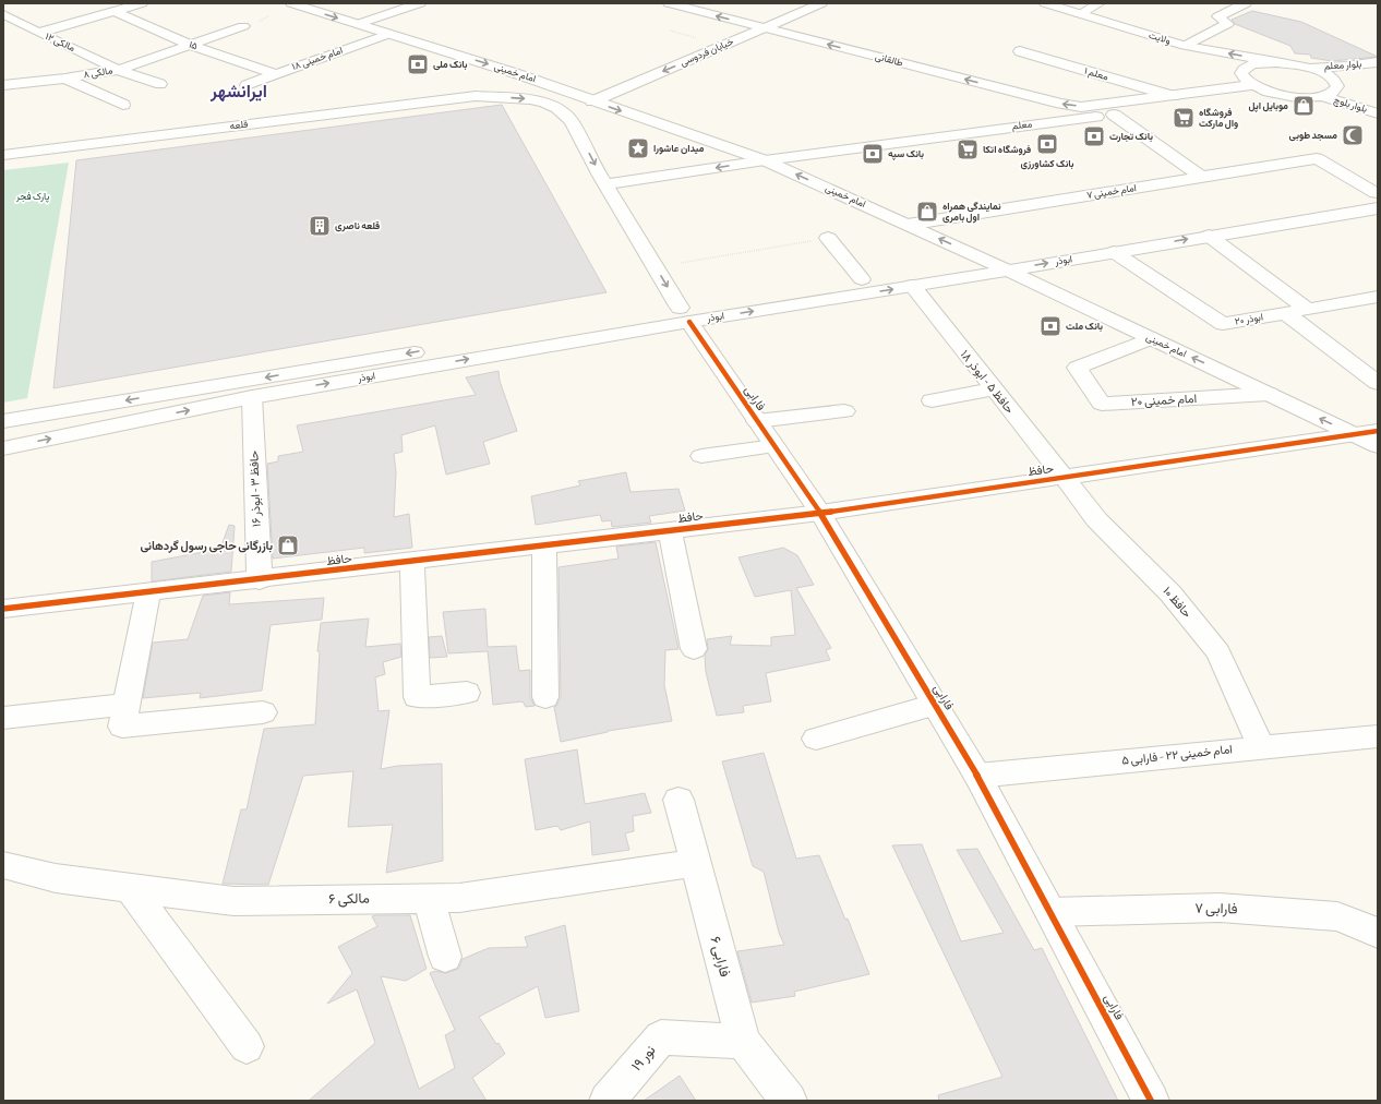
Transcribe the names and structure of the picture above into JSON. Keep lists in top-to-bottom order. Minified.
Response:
{"streets":{"street":["ولایت","مالکی ۱۲","۱۵","خیابان فردوسی","امام خمینی ۱۸","طالقانی","بلوار معلم","مالکی ۸","امام خمینی","معلم ۱","بلوار بلوچ","قلعه","معلم","امام خمینی ۷","ابوذر","ابوذر ۲۰","حافظ ۵ - ابوذر ۱۸","فارابی","امام خمینی ۲۰","حافظ","حافظ ۳ - ابوذر ۱۶","حافظ ۱۰","امام خمینی ۲۲ - فارابی ۵","مالکی ۶","فارابی ۷","فارابی ۶","نور ۱۹"]},"crossings":[["ولایت","بلوار معلم"],["ولایت","بلوار بلوچ"],["مالکی ۱۲","مالکی ۸"],["۱۵","امام خمینی ۱۸"],["۱۵","مالکی ۸"],["خیابان فردوسی","طالقانی"],["خیابان فردوسی","امام خمینی"],["امام خمینی ۱۸","امام خمینی"],["طالقانی","معلم"],["بلوار معلم","بلوار بلوچ"],["امام خمینی","معلم"],["امام خمینی","امام خمینی ۷"],["امام خمینی","ابوذر"],["امام خمینی","امام خمینی ۲۰"],["امام خمینی","حافظ"],["معلم ۱","معلم"],["قلعه","فارابی"],["معلم","فارابی"],["امام خمینی ۷","ابوذر"],["ابوذر","ابوذر ۲۰"],["ابوذر","حافظ ۵ - ابوذر ۱۸"],["ابوذر","فارابی"],["ابوذر","حافظ ۳ - ابوذر ۱۶"],["حافظ ۵ - ابوذر ۱۸","حافظ"],["حافظ ۵ - ابوذر ۱۸","حافظ ۱۰"],["فارابی","حافظ"],["فارابی","امام خمینی ۲۲ - فارابی ۵"],["فارابی","فارابی ۷"],["حافظ","حافظ ۳ - ابوذر ۱۶"],["حافظ","حافظ ۱۰"],["حافظ ۱۰","امام خمینی ۲۲ - فارابی ۵"],["مالکی ۶","فارابی ۶"],["فارابی ۶","نور ۱۹"]],"one_way":["خیابان فردوسی","طالقانی","قلعه"],"districts":["ایرانشهر"],"parks":["پارک فجر"],"places":{"bank":["بانک ملی","بانک تجارت","بانک کشاورزی","بانک سپه","بانک ملت"],"shop":["موبایل اپل","نمایندگی همراه اول بامری","بازرگانی حاجی رسول گردهانی"],"supermarket":["فروشگاه وال مارکت","فروشگاه اتکا"],"mosque":["مسجد طوبی"],"place":["میدان عاشورا"],"building":["قلعه ناصری"]}}
